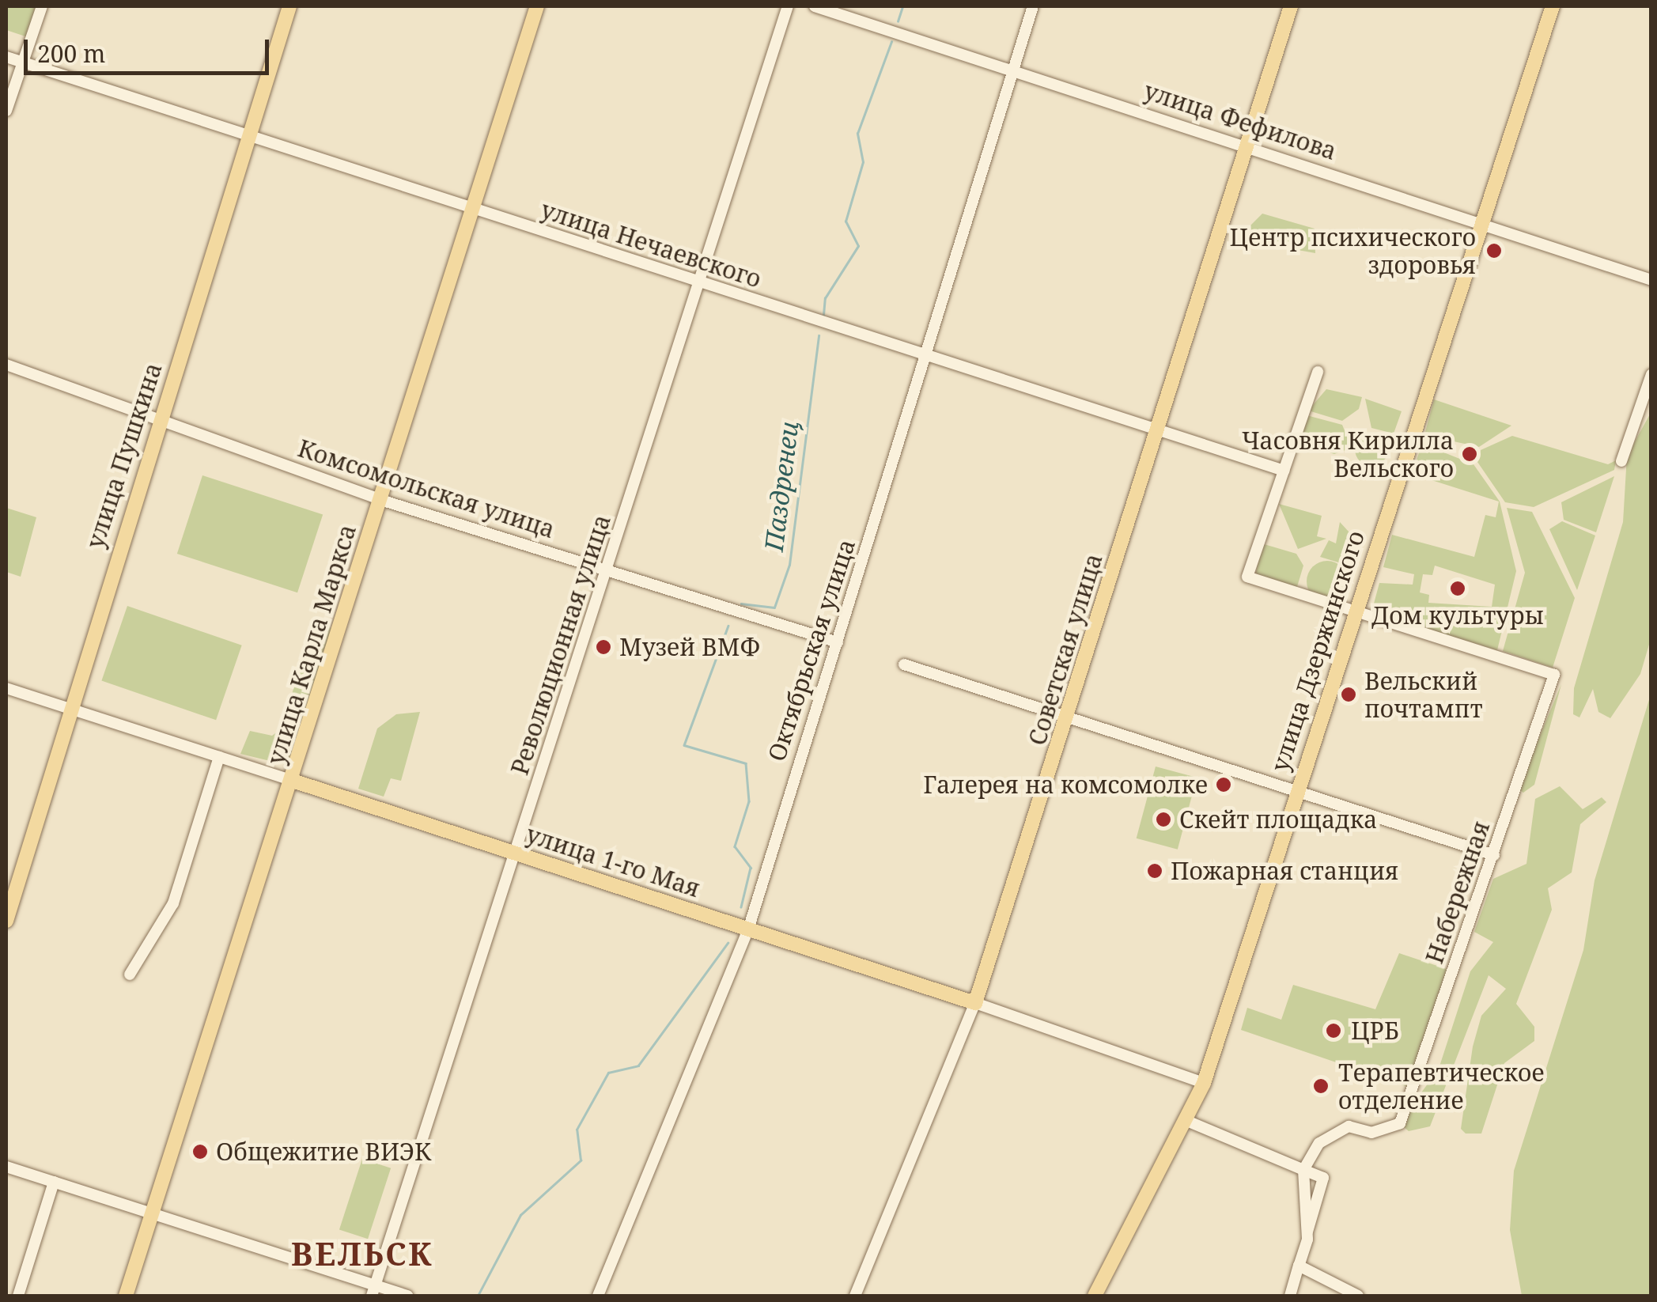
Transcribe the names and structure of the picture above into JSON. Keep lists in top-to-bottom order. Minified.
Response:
{"streets":{"main road":["улица Пушкина","улица Карла Маркса","Советская улица","улица Дзержинского","улица 1-го Мая"],"street":["улица Фефилова","улица Нечаевского","Комсомольская улица","Революционная улица","Октябрьская улица","Набережная"]},"crossings":[["улица Фефилова","Советская улица"],["улица Фефилова","Октябрьская улица"],["улица Фефилова","улица Дзержинского"],["улица Нечаевского","улица Пушкина"],["улица Нечаевского","улица Карла Маркса"],["улица Нечаевского","Революционная улица"],["улица Нечаевского","Советская улица"],["улица Нечаевского","Октябрьская улица"],["улица Пушкина","Комсомольская улица"],["улица Пушкина","улица 1-го Мая"],["Комсомольская улица","улица Карла Маркса"],["Комсомольская улица","Революционная улица"],["Комсомольская улица","Октябрьская улица"],["улица Карла Маркса","улица 1-го Мая"],["Революционная улица","улица 1-го Мая"],["Советская улица","улица 1-го Мая"],["Октябрьская улица","улица 1-го Мая"],["улица Дзержинского","улица 1-го Мая"],["улица Дзержинского","Набережная"]],"districts":["ВЕЛЬСК"],"water":["Паздренец"],"places":["Центр психического здоровья","Часовня Кирилла Вельского","Дом культуры","Музей ВМФ","Вельский почтампт","Галерея на комсомолке","Скейт площадка","Пожарная станция","ЦРБ","Терапевтическое отделение","Общежитие ВИЭК"],"scale_bar":"200 m"}
